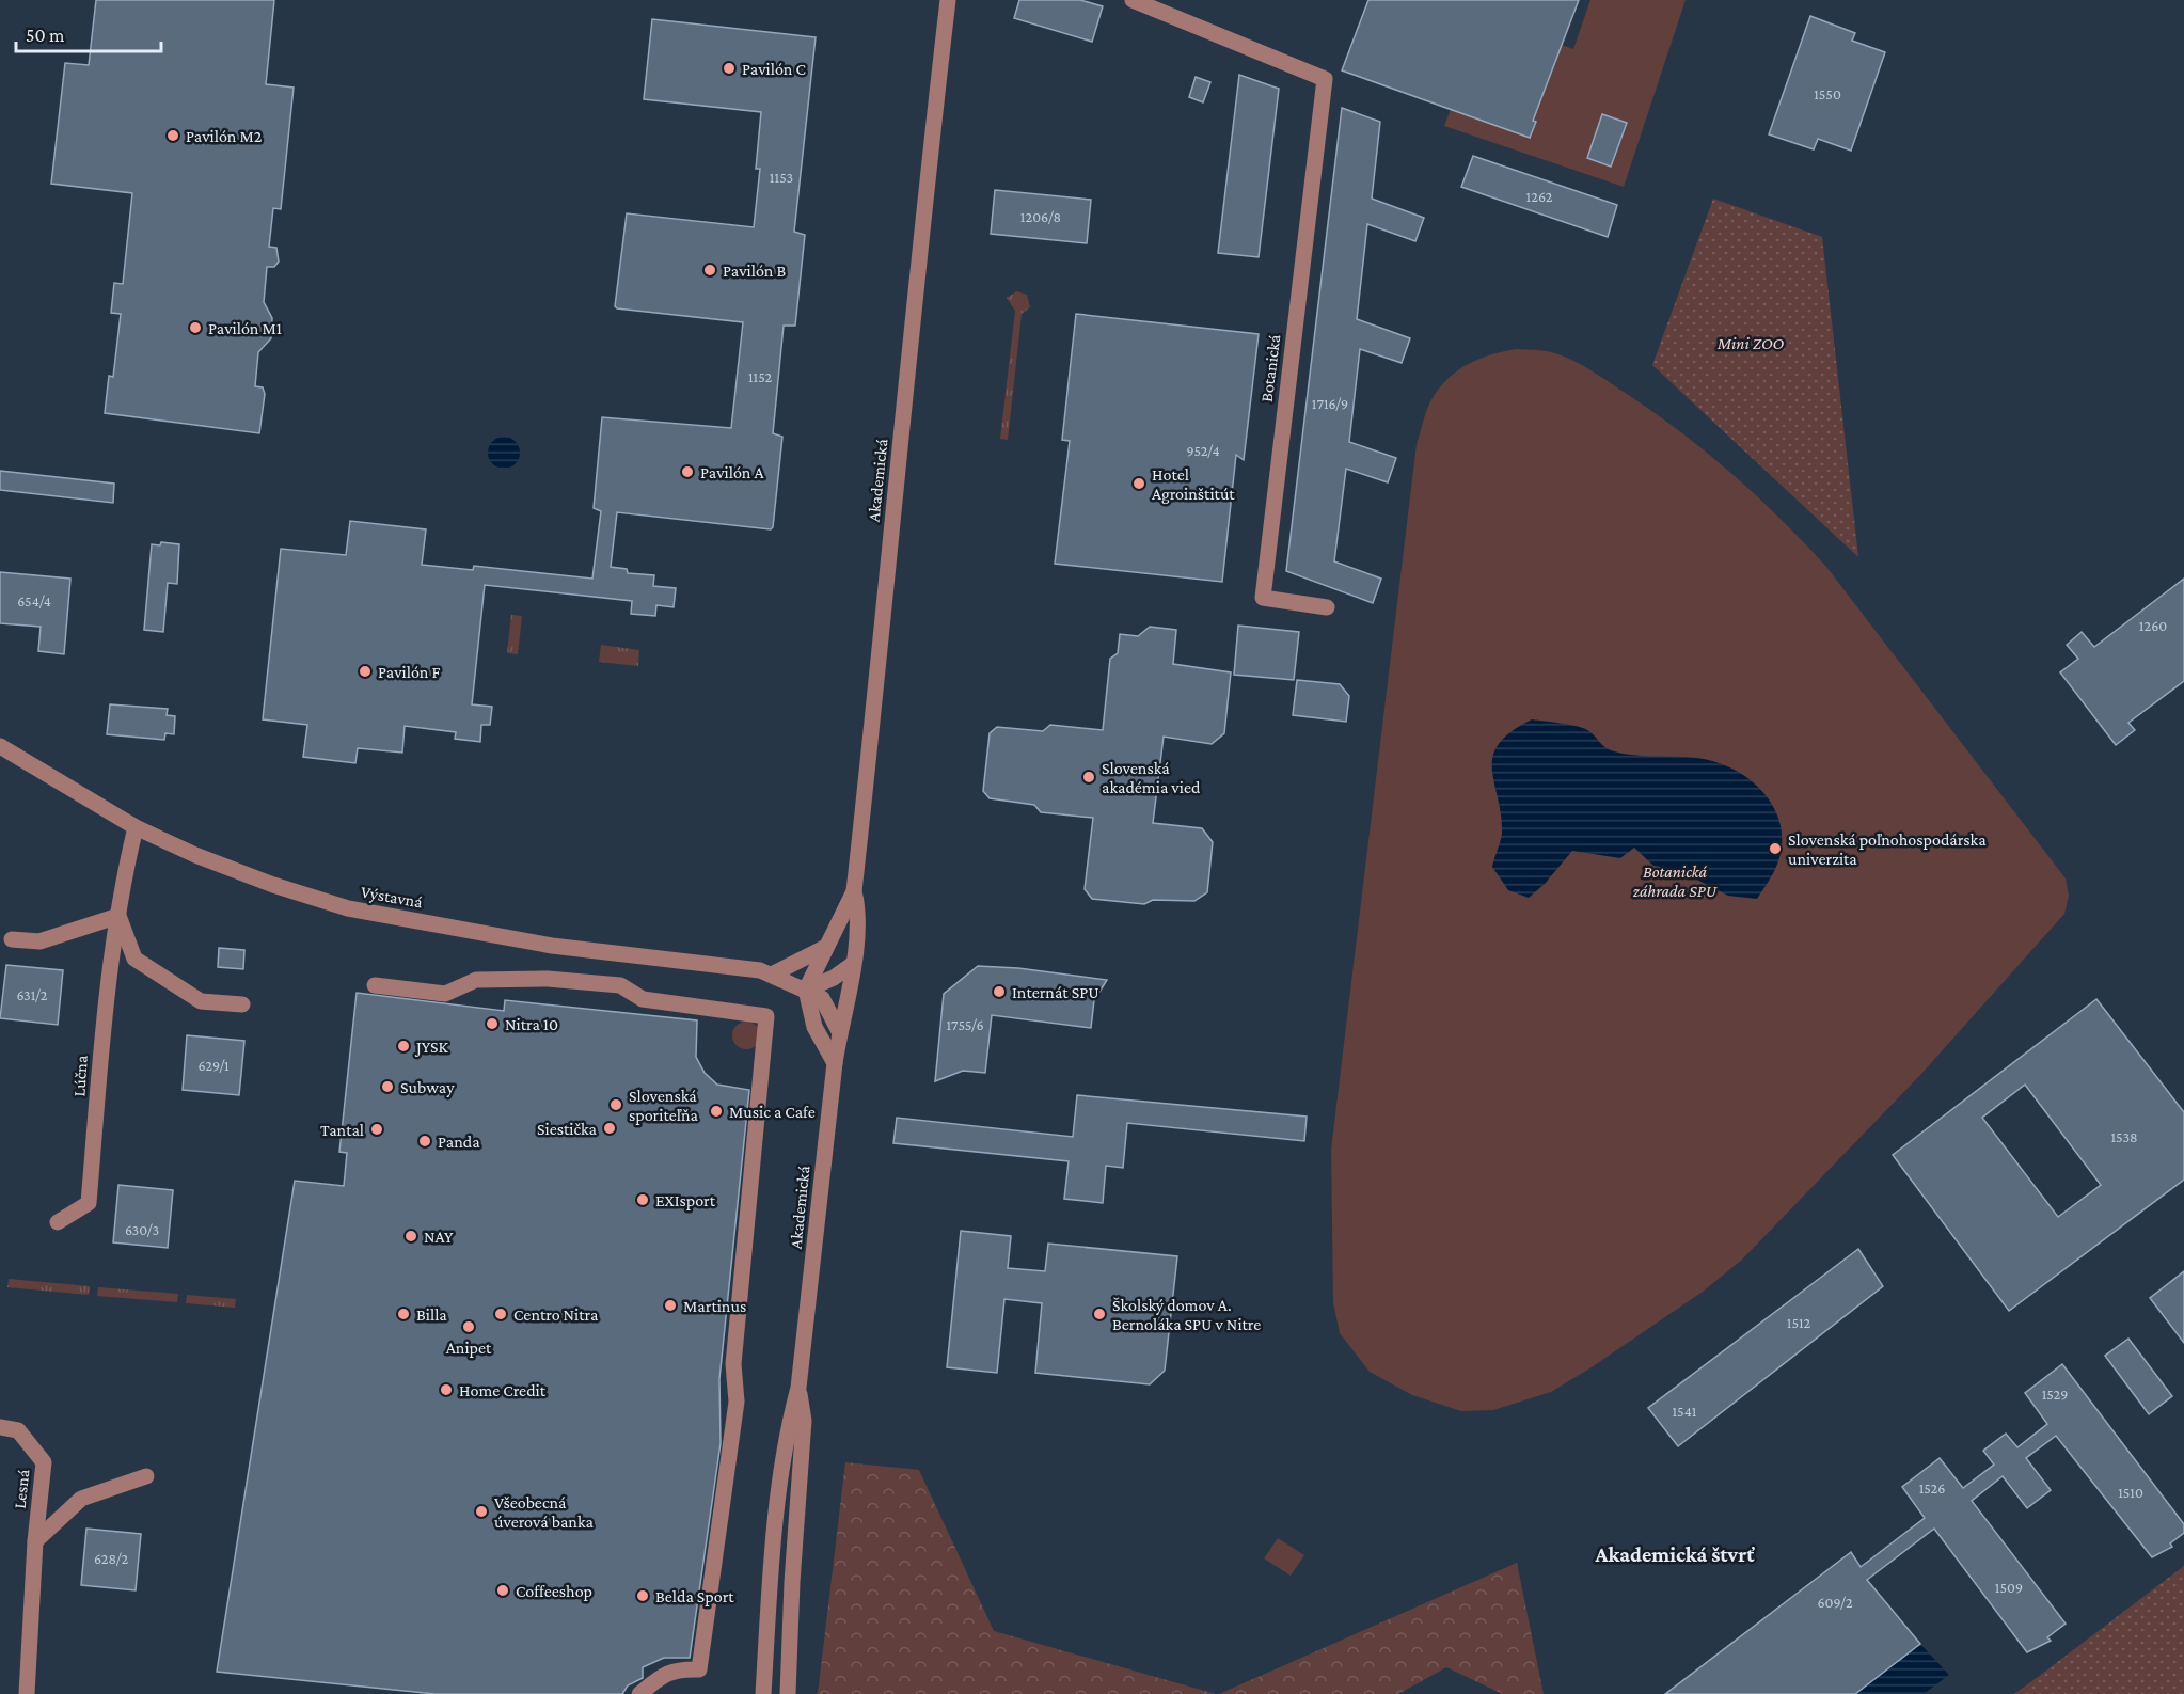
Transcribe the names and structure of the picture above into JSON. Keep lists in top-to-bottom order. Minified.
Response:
{"streets":{"street":["Botanická","Akademická","Výstavná","Lúčna","Lesná"]},"crossings":[["Akademická","Výstavná"],["Výstavná","Lúčna"]],"districts":["Akademická štvrť"],"parks":["Mini ZOO","Botanická záhrada SPU"],"places":["Pavilón C","Pavilón M2","Pavilón B","Pavilón M1","Pavilón A","Hotel Agroinštitút","Pavilón F","Slovenská akadémia vied","Slovenská poľnohospodárska univerzita","Internát SPU","Nitra 10","JYSK","Subway","Slovenská sporiteľňa","Music a Cafe","Siestička","Tantal","Panda","EXIsport","NAY","Martinus","Billa","Centro Nitra","Školský domov A. Bernoláka SPU v Nitre","Anipet","Home Credit","Všeobecná úverová banka","Coffeeshop","Belda Sport"],"house_numbers":["1550","1153","1262","1206/8","1152","1716/9","952/4","654/4","1260","631/2","1755/6","629/1","1538","630/3","1512","1529","1541","1526","1510","628/2","1509","609/2"],"scale_bar":"50 m"}
